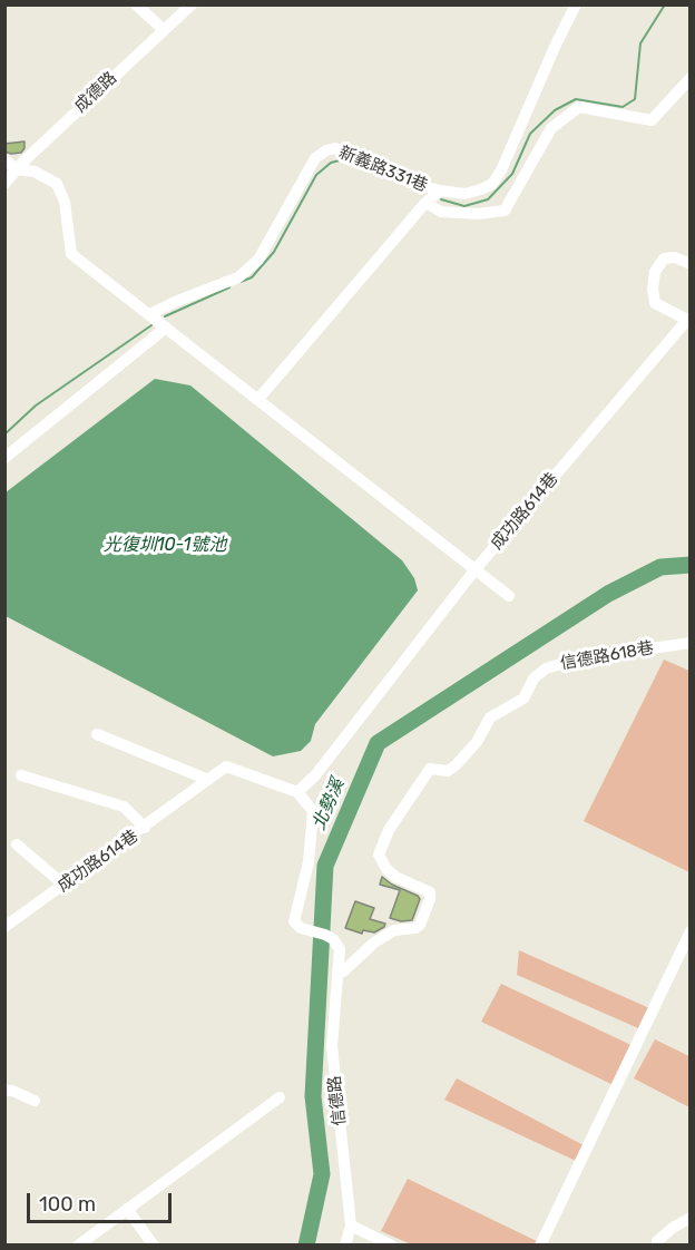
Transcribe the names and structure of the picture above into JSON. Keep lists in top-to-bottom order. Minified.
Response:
{"streets":{"street":["成德路","新義路331巷","成功路614巷","信德路618巷","信德路"]},"crossings":[["成功路614巷","信德路"],["信德路618巷","信德路"]],"water":["光復圳10-1號池","北勢溪"],"scale_bar":"100 m"}
